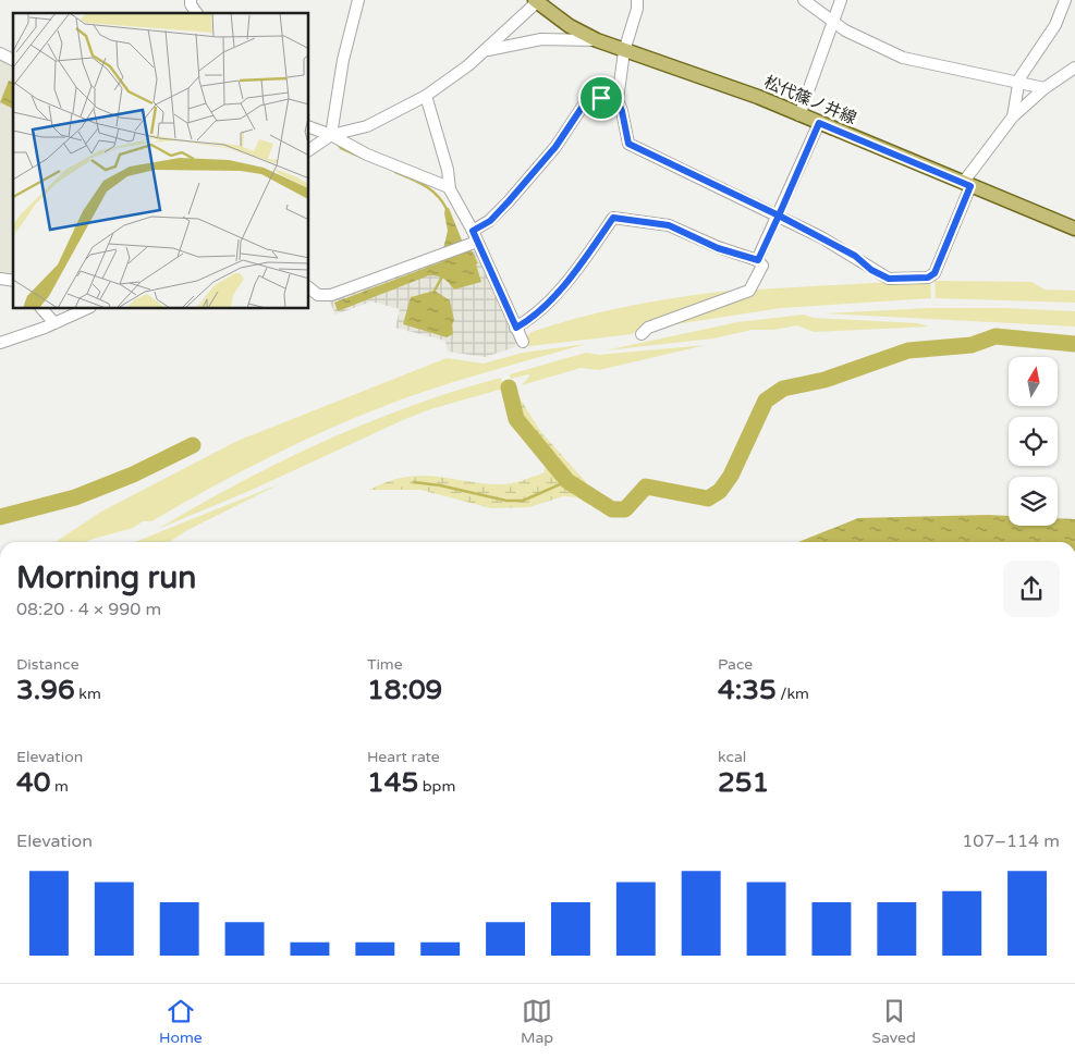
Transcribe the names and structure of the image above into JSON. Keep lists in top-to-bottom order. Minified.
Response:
{"streets":{"main road":["松代篠ノ井線"]},"north":"top","page":{"heading":["Morning run","08:20 · 4 × 990 m"],"stats":[["Distance","3.96 km"],["Time","18:09"],["Pace","4:35 /km"],["Elevation","40 m"],["Heart rate","145 bpm"],["kcal","251"]],"chart":["Elevation","107–114 m"],"tabs":["Home","Map","Saved"]}}
